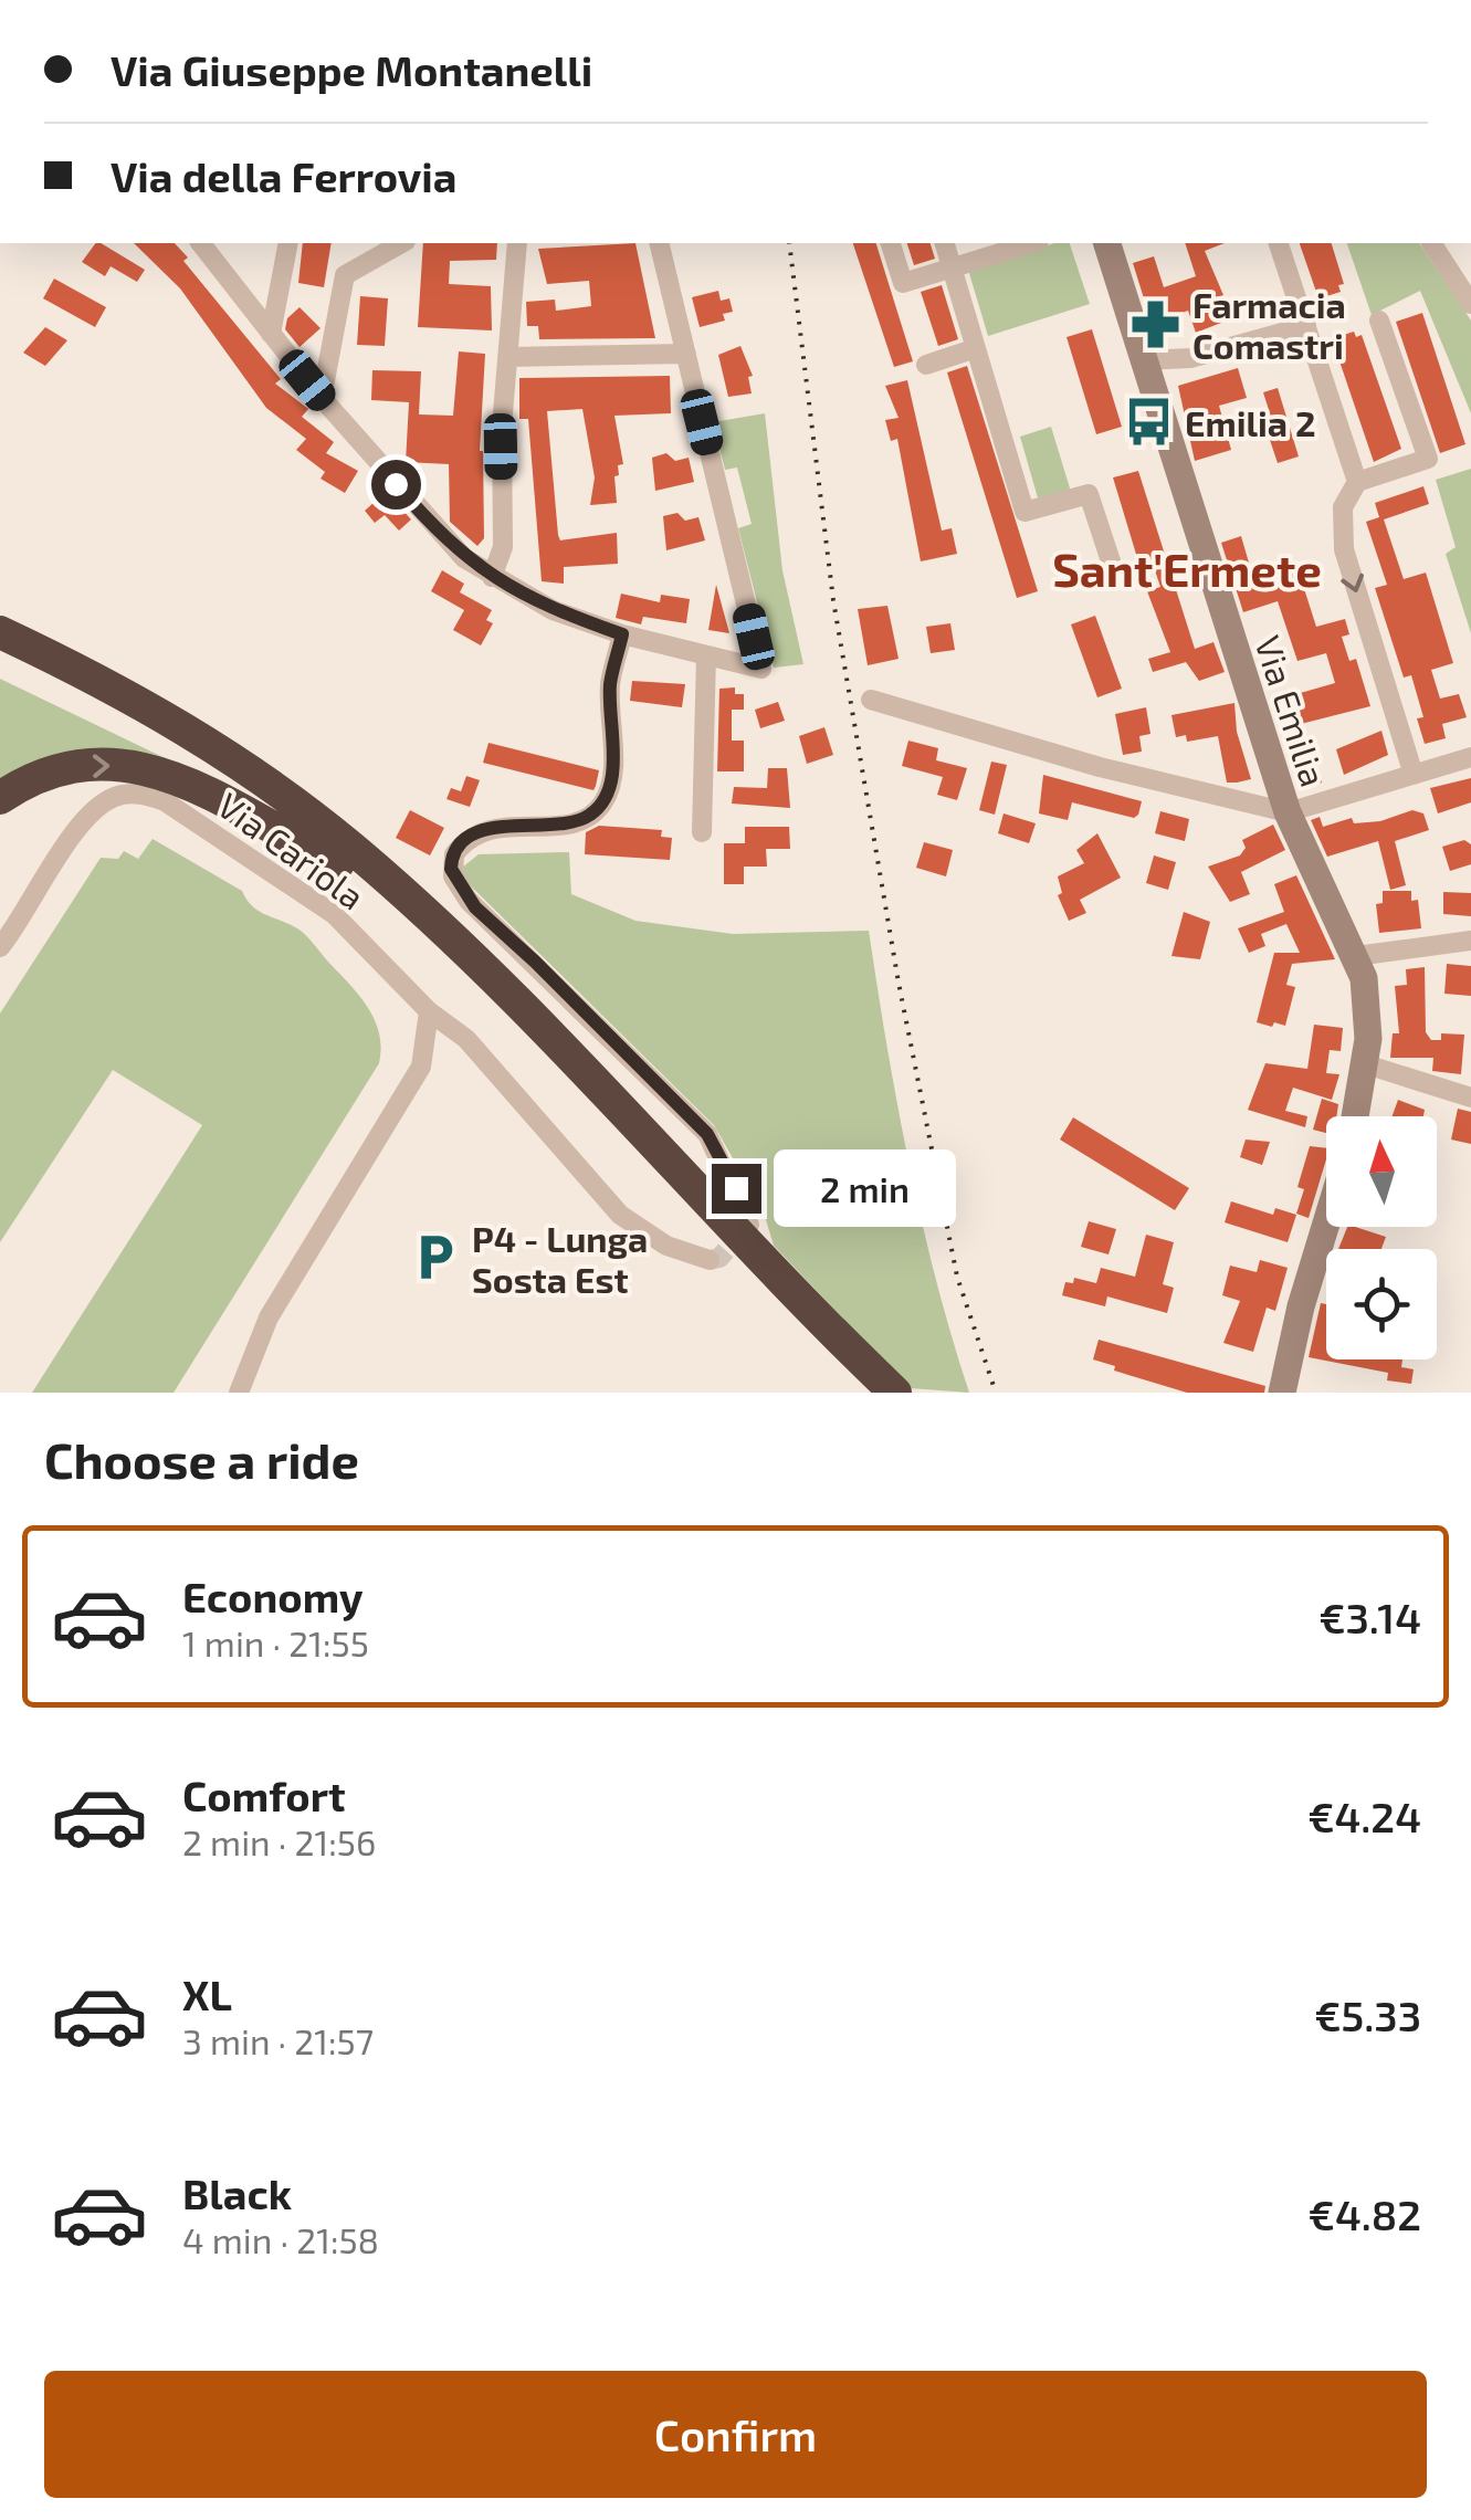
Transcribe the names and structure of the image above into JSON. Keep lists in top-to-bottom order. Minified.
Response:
{"streets":{"main road":["Via Emilia"],"street":["Via Cariola"]},"districts":["Sant'Ermete"],"places":{"pharmacy":["Farmacia Comastri"],"bus stop":["Emilia 2"],"parking":["P4 - Lunga Sosta Est"]},"north":"top","page":{"banner":["Via Giuseppe Montanelli","Via della Ferrovia"],"bubble":"2 min","heading":"Choose a ride","list":[{"name":"Economy","note":"1 min · 21:55","value":"€3.14"},{"name":"Comfort","note":"2 min · 21:56","value":"€4.24"},{"name":"XL","note":"3 min · 21:57","value":"€5.33"},{"name":"Black","note":"4 min · 21:58","value":"€4.82"}],"buttons":"Confirm"}}
